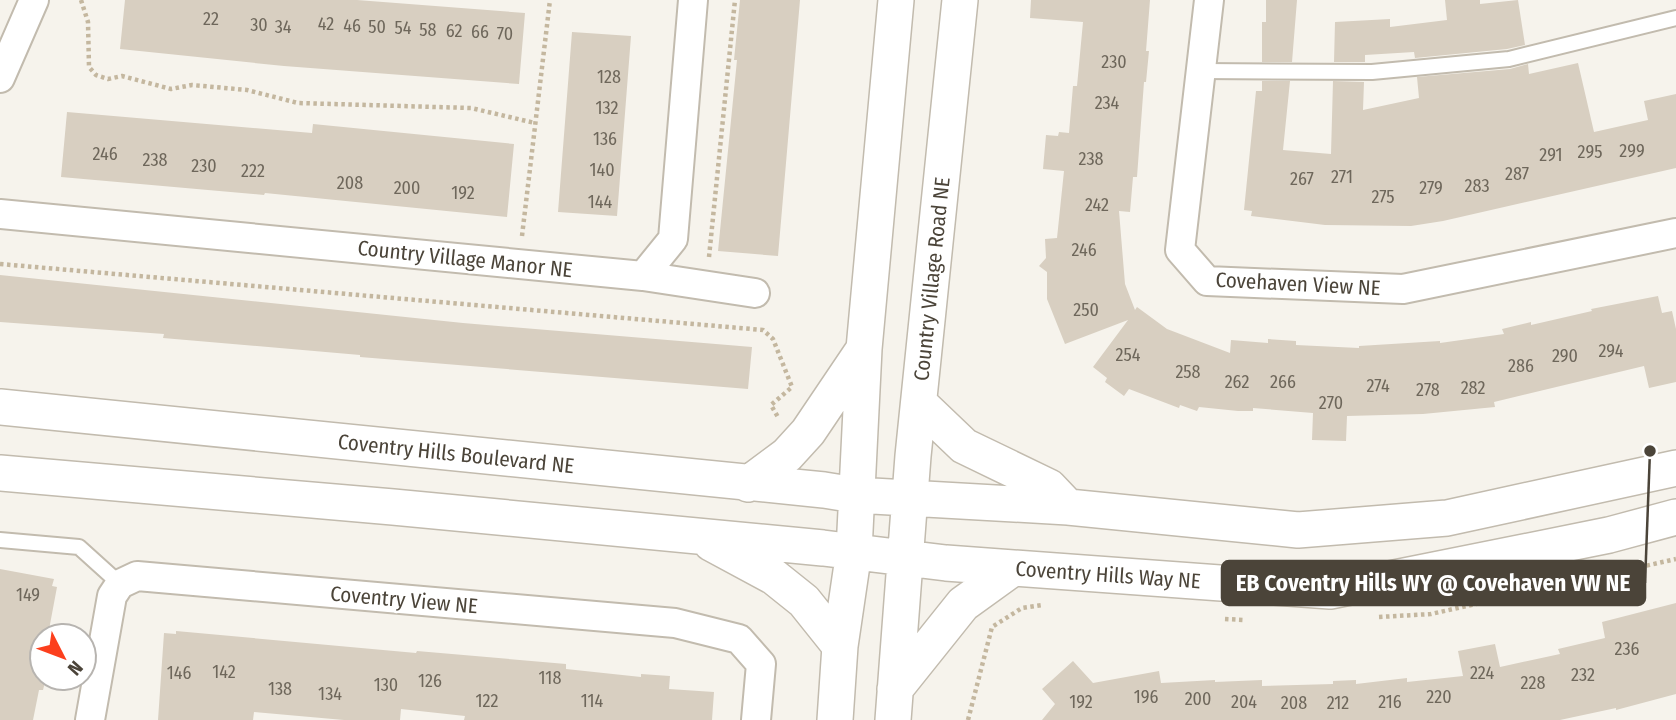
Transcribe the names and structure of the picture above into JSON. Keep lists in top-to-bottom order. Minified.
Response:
{"streets":{"street":["Country Village Manor NE","Country Village Road NE","Covehaven View NE","Coventry Hills Boulevard NE","Coventry Hills Way NE","Coventry View NE"]},"crossings":[["Country Village Road NE","Coventry Hills Boulevard NE"],["Country Village Road NE","Coventry Hills Way NE"]],"places":["EB Coventry Hills WY @ Covehaven VW NE"],"house_numbers":["22","42","30","46","34","50","54","58","62","66","70","230","128","234","132","136","299","295","246","291","238","238","230","140","222","287","271","267","208","283","200","279","192","275","144","242","246","250","294","254","290","286","258","262","266","274","282","278","270","149","236","142","146","224","232","118","126","228","130","138","134","196","220","200","122","114","192","204","216","208","212"],"north":"bottom right"}
